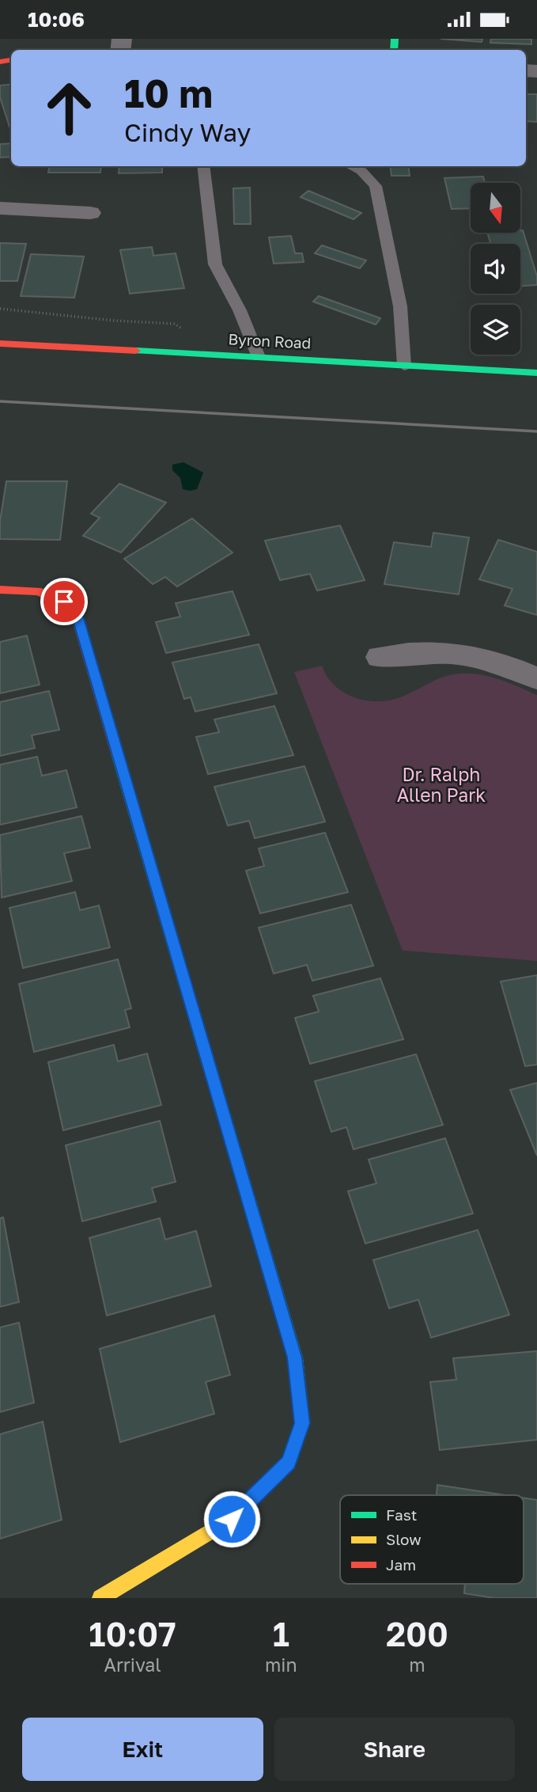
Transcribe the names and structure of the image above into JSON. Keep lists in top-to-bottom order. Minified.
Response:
{"streets":{"street":["Byron Road"]},"parks":["Dr. Ralph Allen Park"],"legend":["Fast","Slow","Jam"],"north":"bottom","page":{"status":"10:06","turn":["10 m","Cindy Way"],"eta":["10:07","Arrival","1","min","200","m"],"buttons":["Exit","Share"]}}
